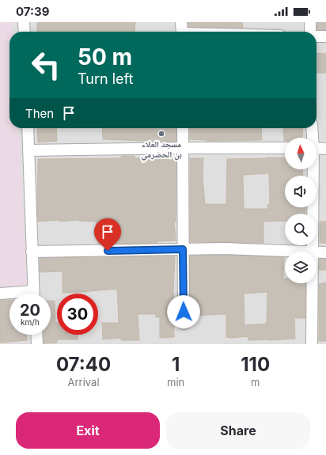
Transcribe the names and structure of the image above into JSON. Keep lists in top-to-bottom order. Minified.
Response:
{"places":["مسجد العلاء بن الحضرمي"],"north":"top","page":{"status":"07:39","turn":["50 m","Turn left"],"then":"Then","speed":"20 km/h","limit":"30","eta":["07:40","Arrival","1","min","110","m"],"buttons":["Exit","Share"]}}
